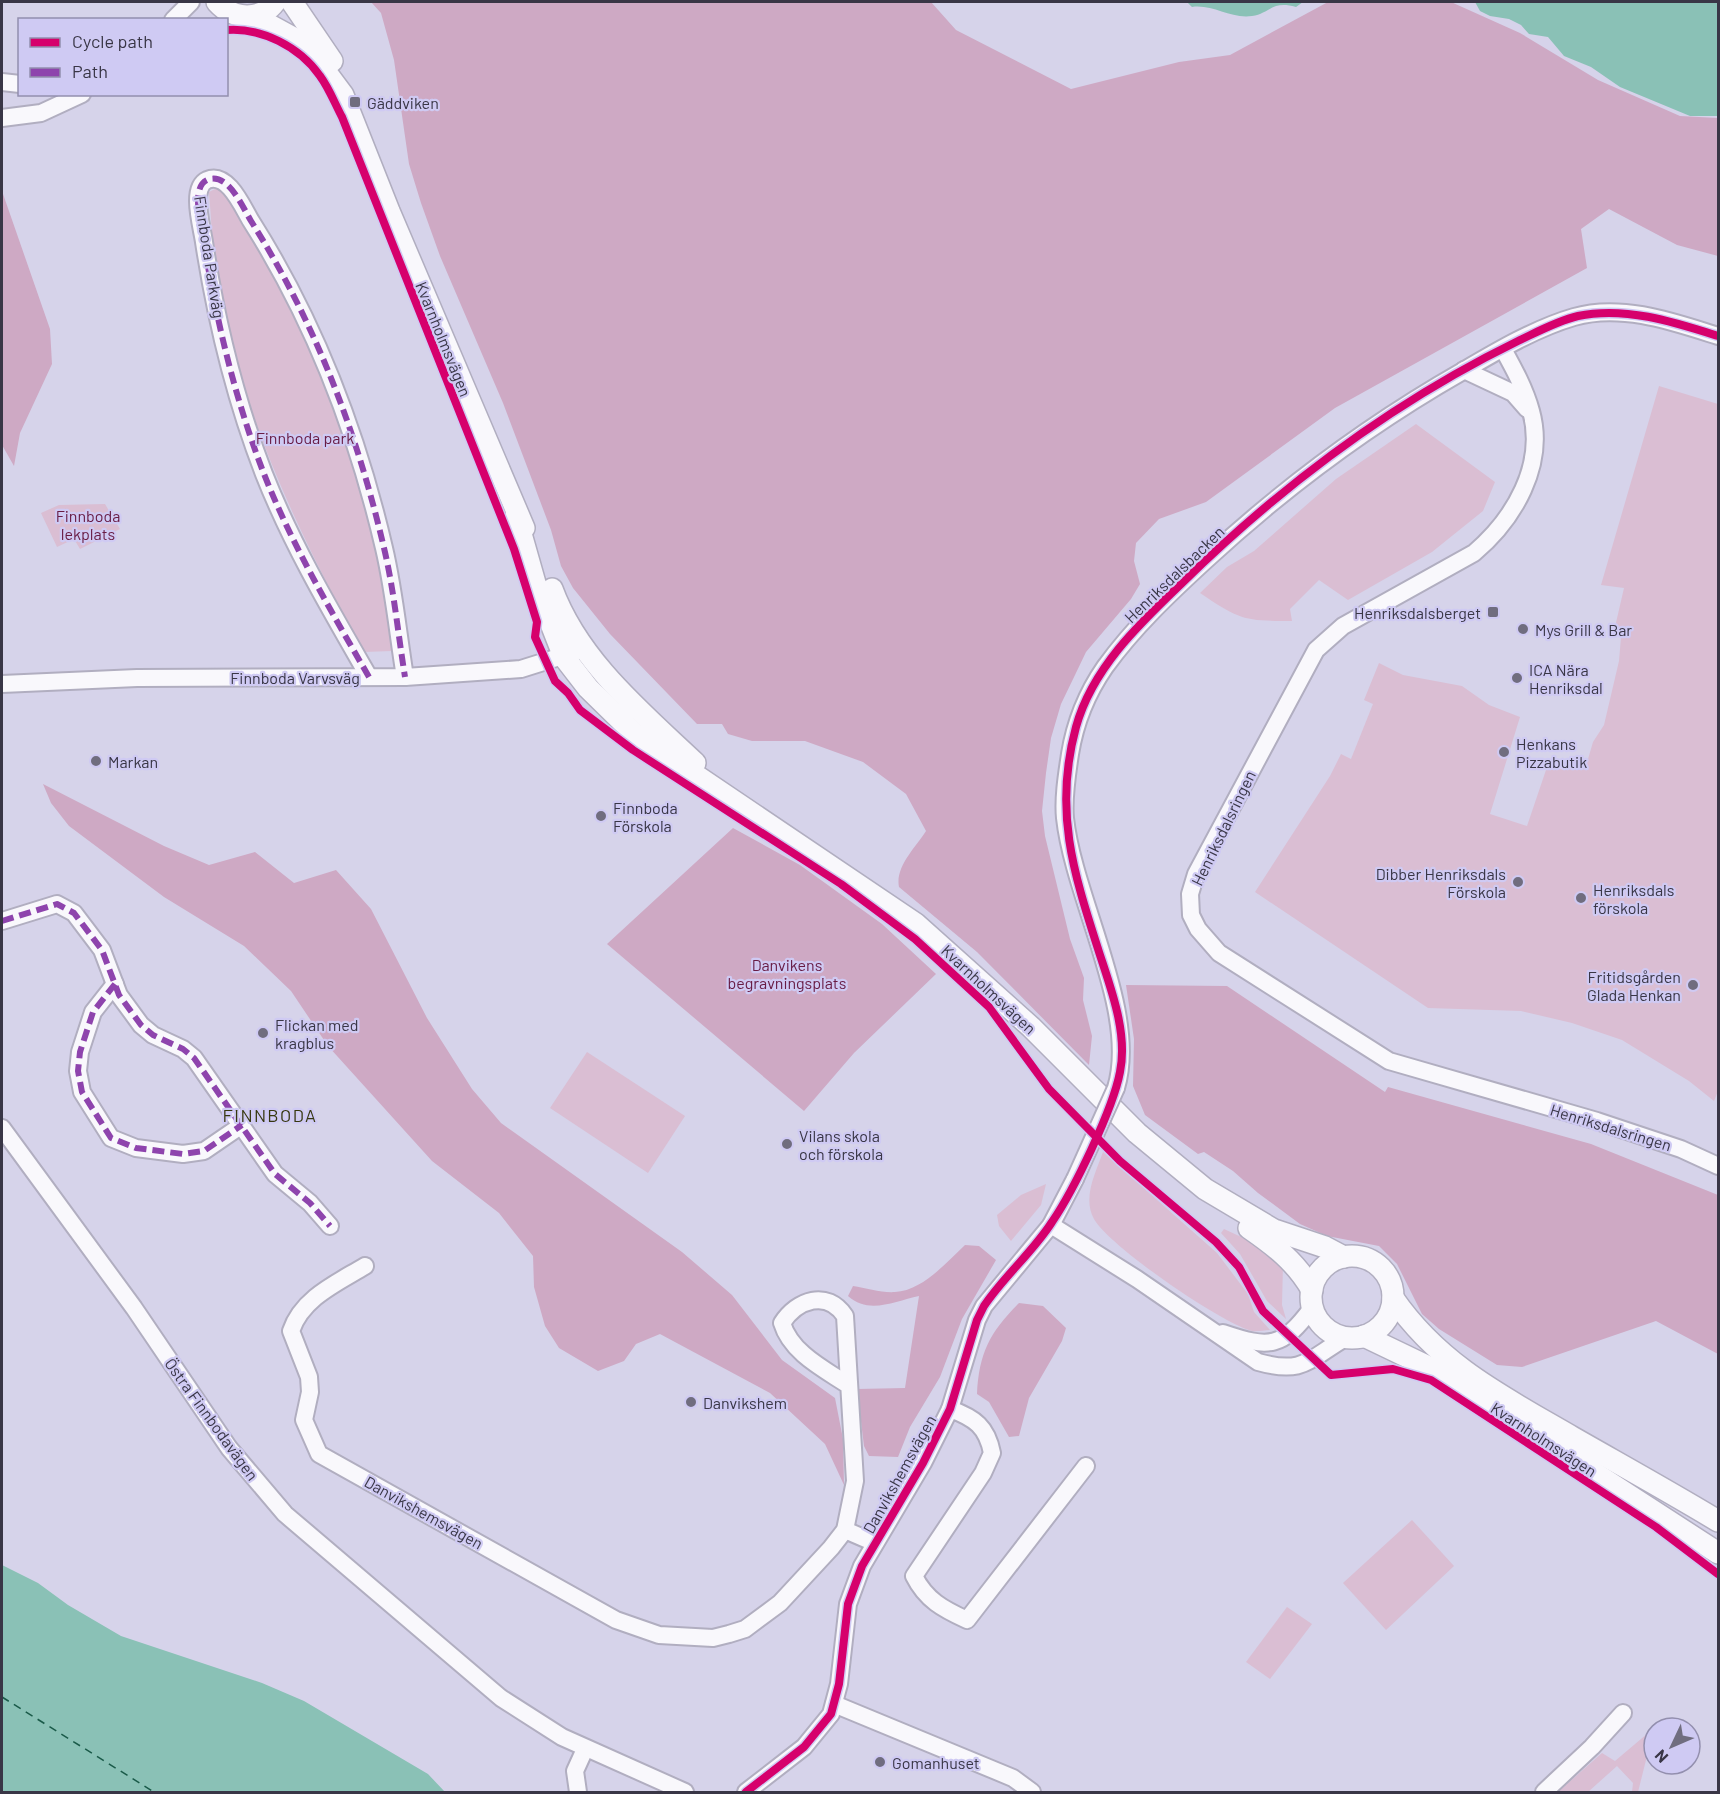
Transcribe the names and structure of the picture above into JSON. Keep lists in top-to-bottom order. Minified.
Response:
{"streets":{"street":["Finnboda Parkväg","Kvarnholmsvägen","Henriksdalsbacken","Finnboda Varvsväg","Henriksdalsringen","Östra Finnbodavägen","Danvikshemsvägen"]},"crossings":[["Finnboda Parkväg","Finnboda Varvsväg"],["Kvarnholmsvägen","Finnboda Varvsväg"],["Henriksdalsbacken","Henriksdalsringen"],["Henriksdalsbacken","Danvikshemsvägen"]],"districts":["FINNBODA"],"parks":["Finnboda park","Finnboda lekplats","Danvikens begravningsplats"],"places":{"transit":["Gäddviken","Henriksdalsberget"],"other":["Mys Grill & Bar","ICA Nära Henriksdal","Henkans Pizzabutik","Markan","Finnboda Förskola","Dibber Henriksdals Förskola","Henriksdals förskola","Fritidsgården Glada Henkan","Flickan med kragblus","Vilans skola och förskola","Danvikshem","Gomanhuset"]},"legend":["Cycle path","Path"],"north":"bottom left"}
